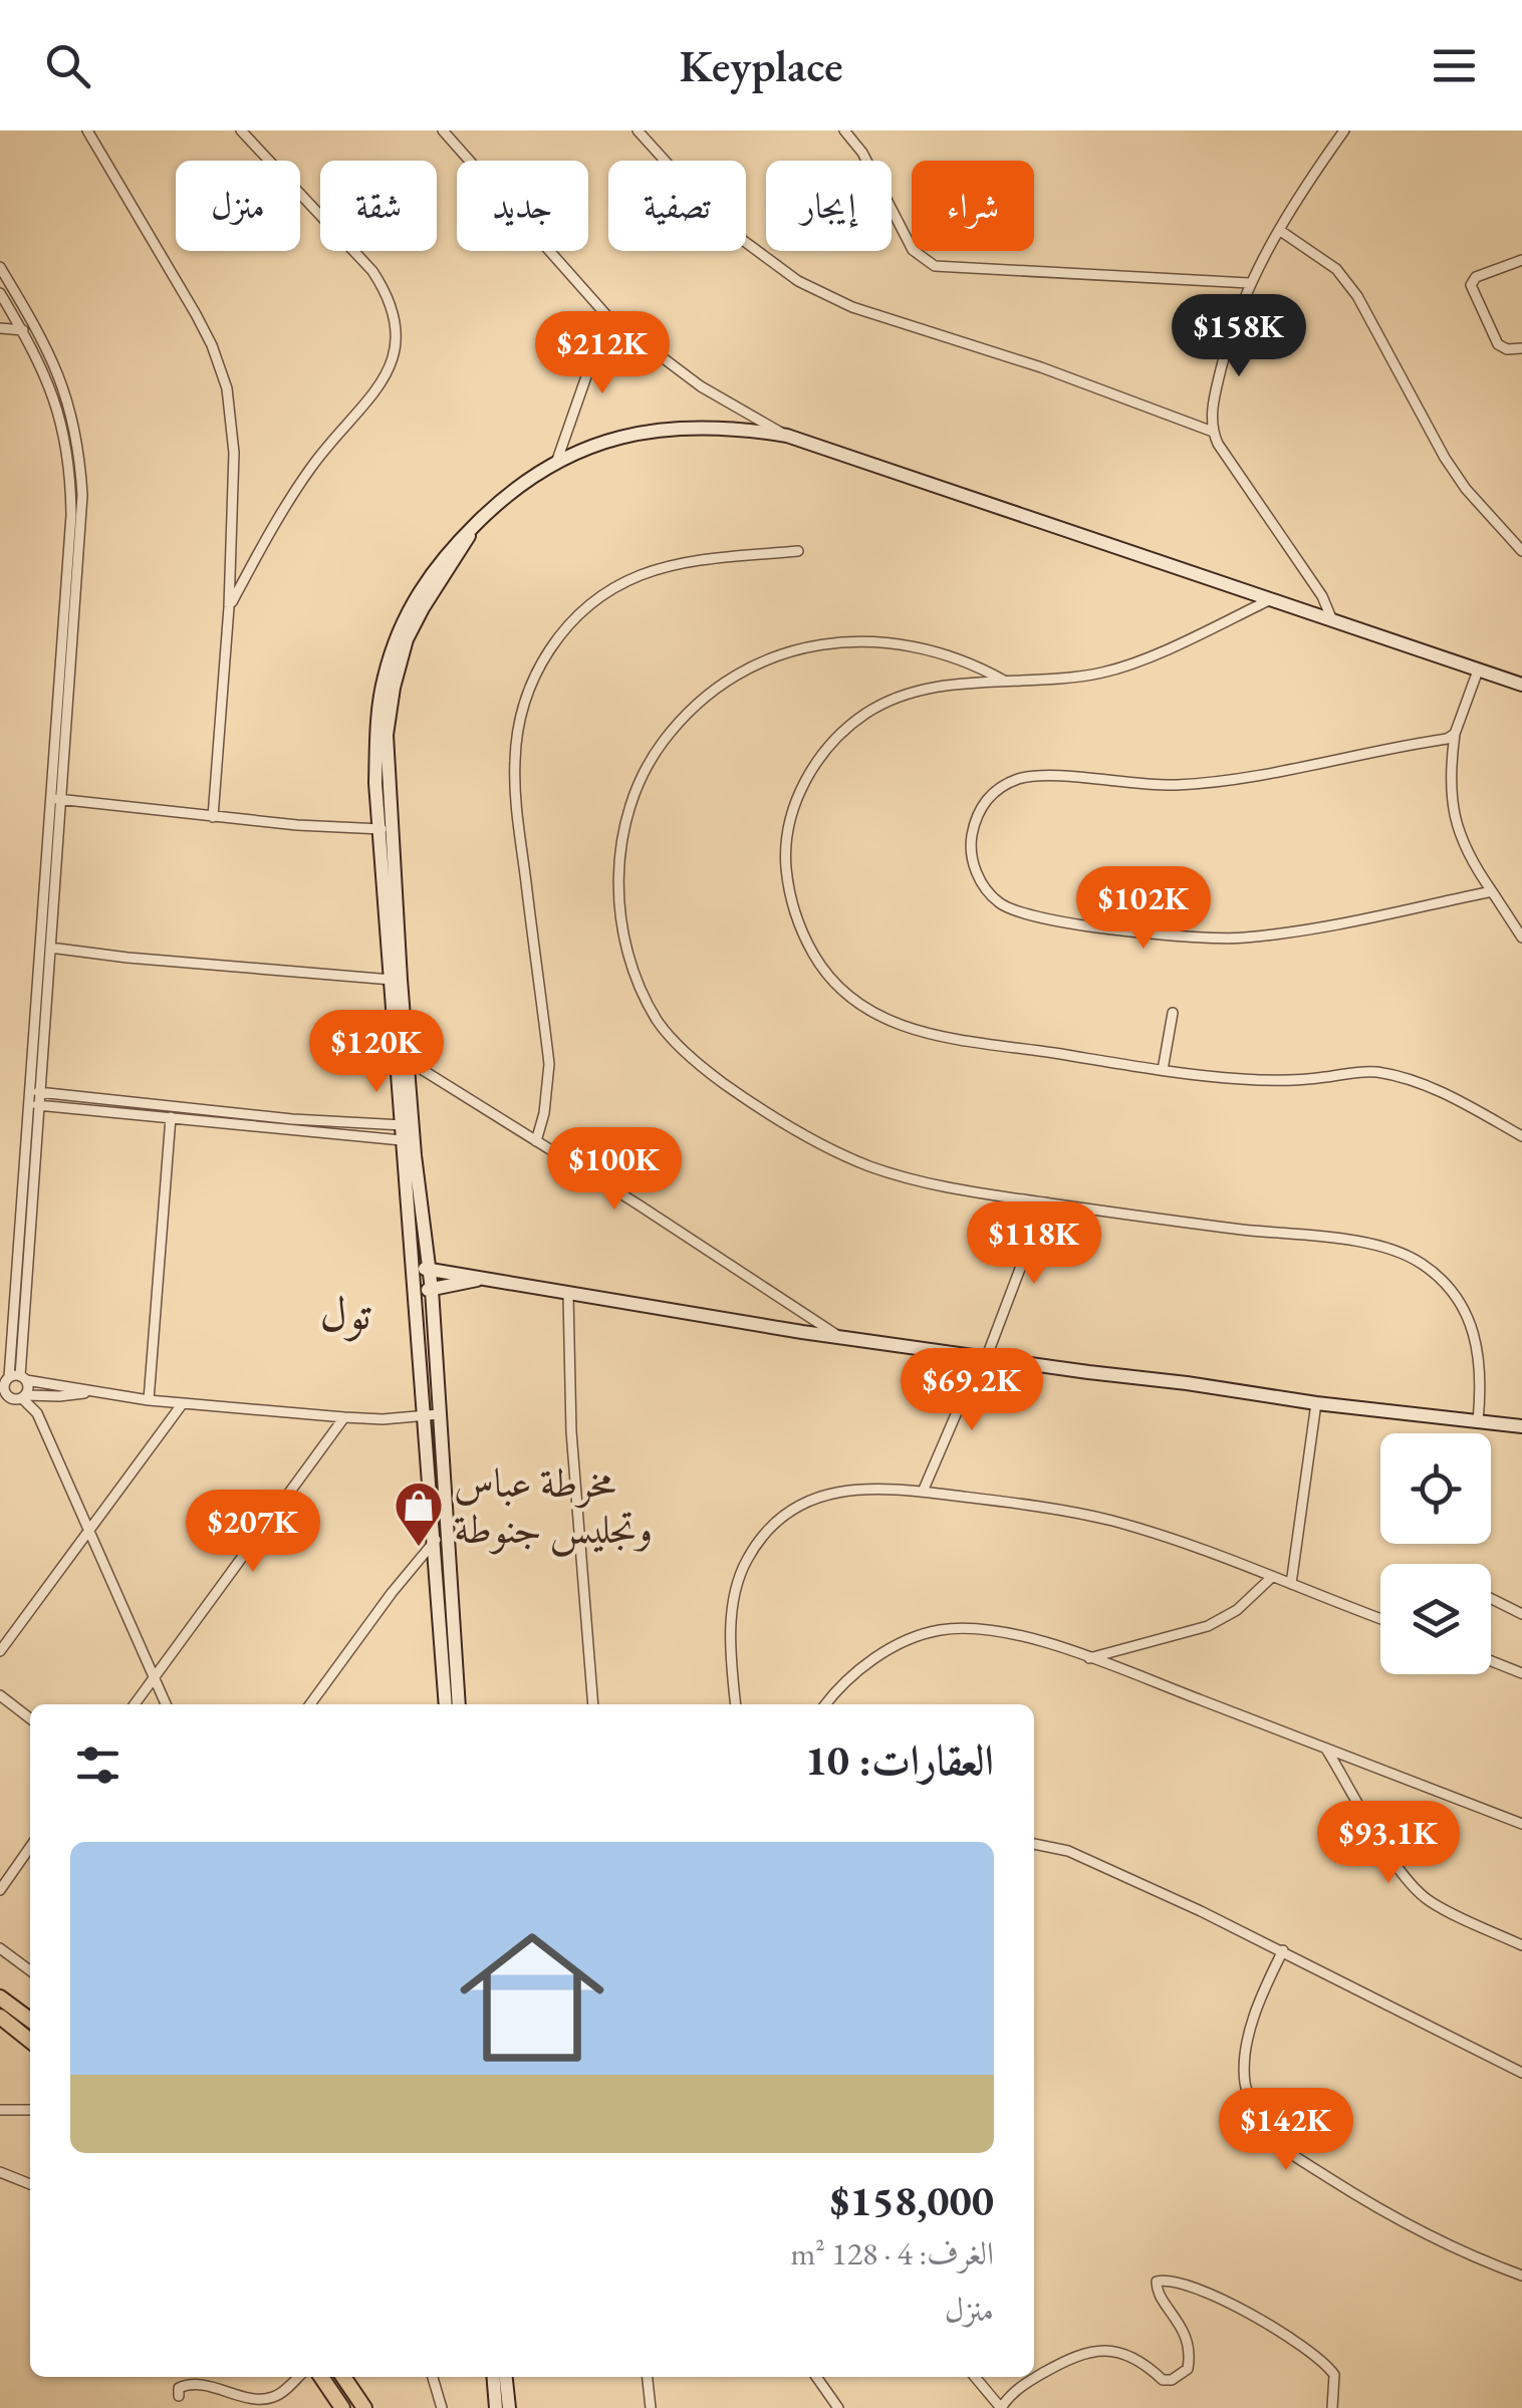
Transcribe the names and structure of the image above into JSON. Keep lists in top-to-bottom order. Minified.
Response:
{"districts":["تول"],"places":{"shop":["مخرطة عباس وتجليس جنوطة"]},"page":{"header":"Keyplace","chip":["شراء","إيجار","تصفية","جديد","شقة","منزل"],"price":["$158K","$212K","$102K","$120K","$100K","$118K","$69.2K","$207K","$93.1K","$142K"],"heading":"العقارات: 10","list":[{"name":"$158,000","note":"الغرف: 4 · 128 m² · منزل"}]}}
